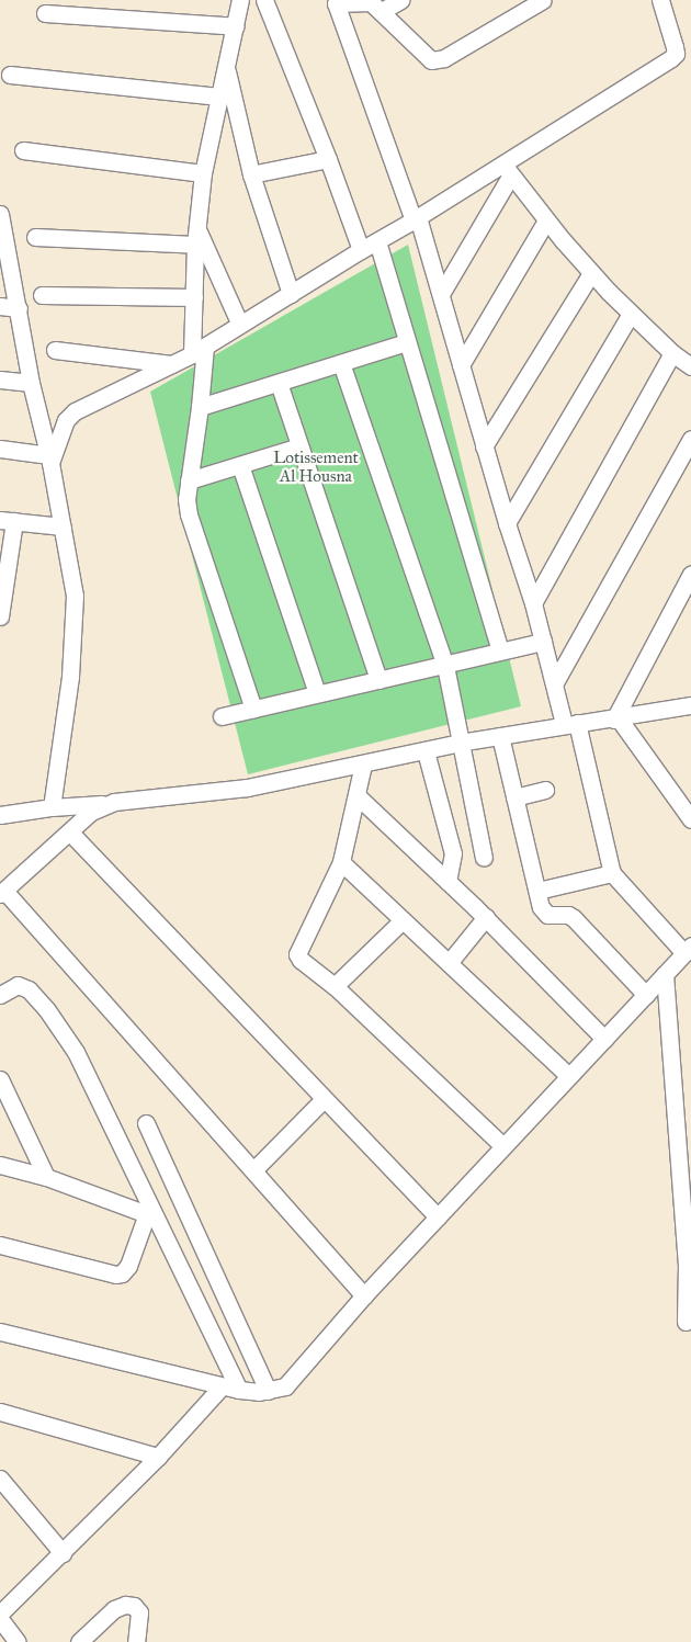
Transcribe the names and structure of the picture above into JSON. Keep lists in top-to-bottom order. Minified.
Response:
{"parks":["Lotissement Al Housna"]}
